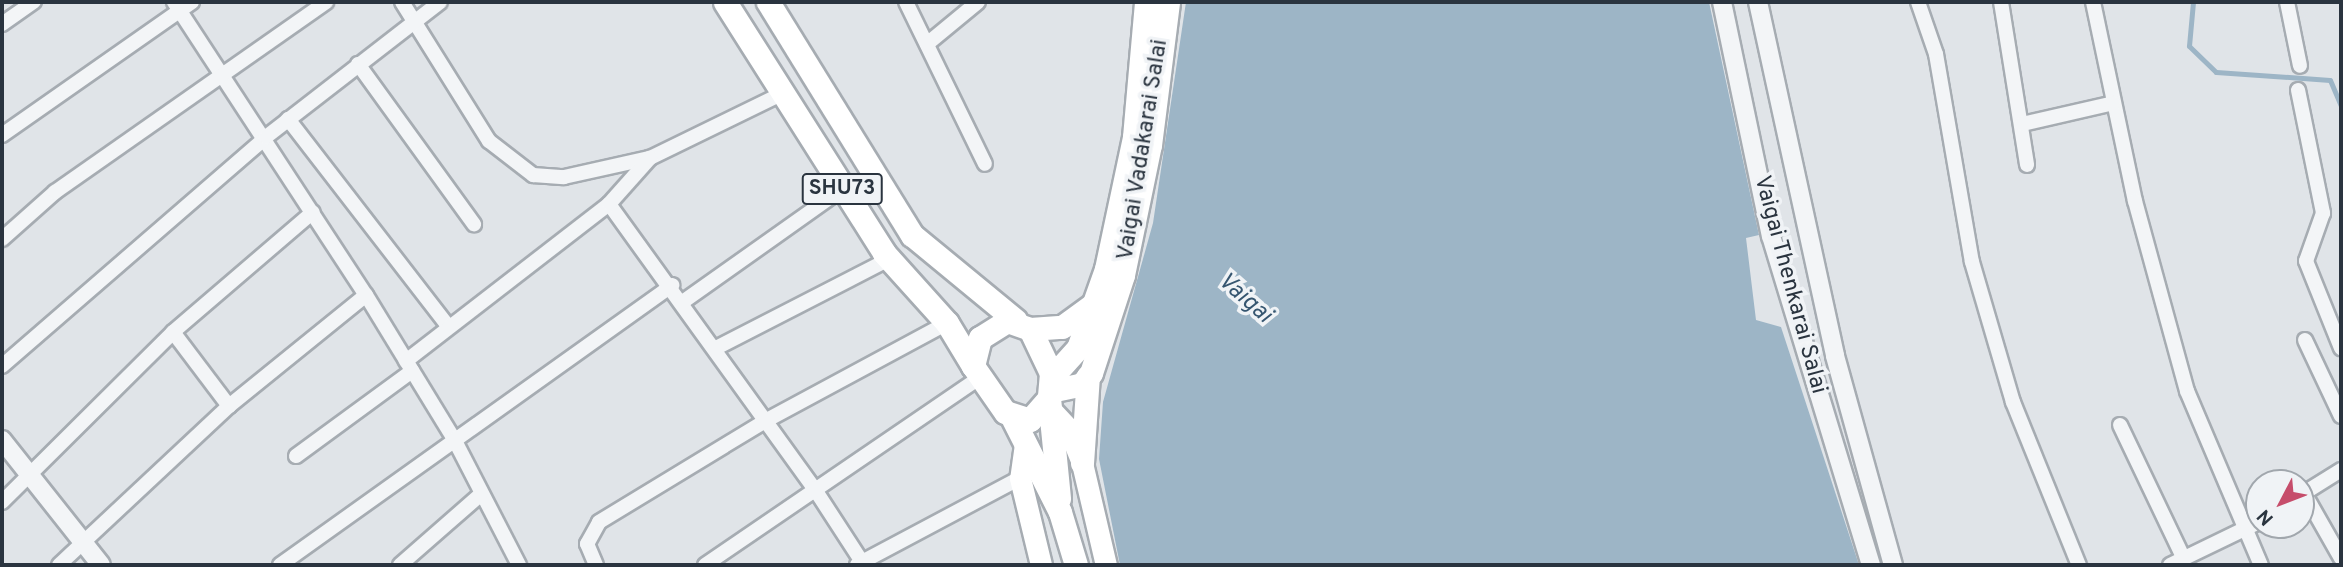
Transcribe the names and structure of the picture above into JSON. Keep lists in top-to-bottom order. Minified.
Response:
{"streets":{"main road":["Vaigai Vadakarai Salai","SHU73"],"street":["Vaigai Thenkarai Salai"]},"crossings":[["Vaigai Vadakarai Salai","SHU73"]],"water":["Vaigai"],"north":"bottom left"}
